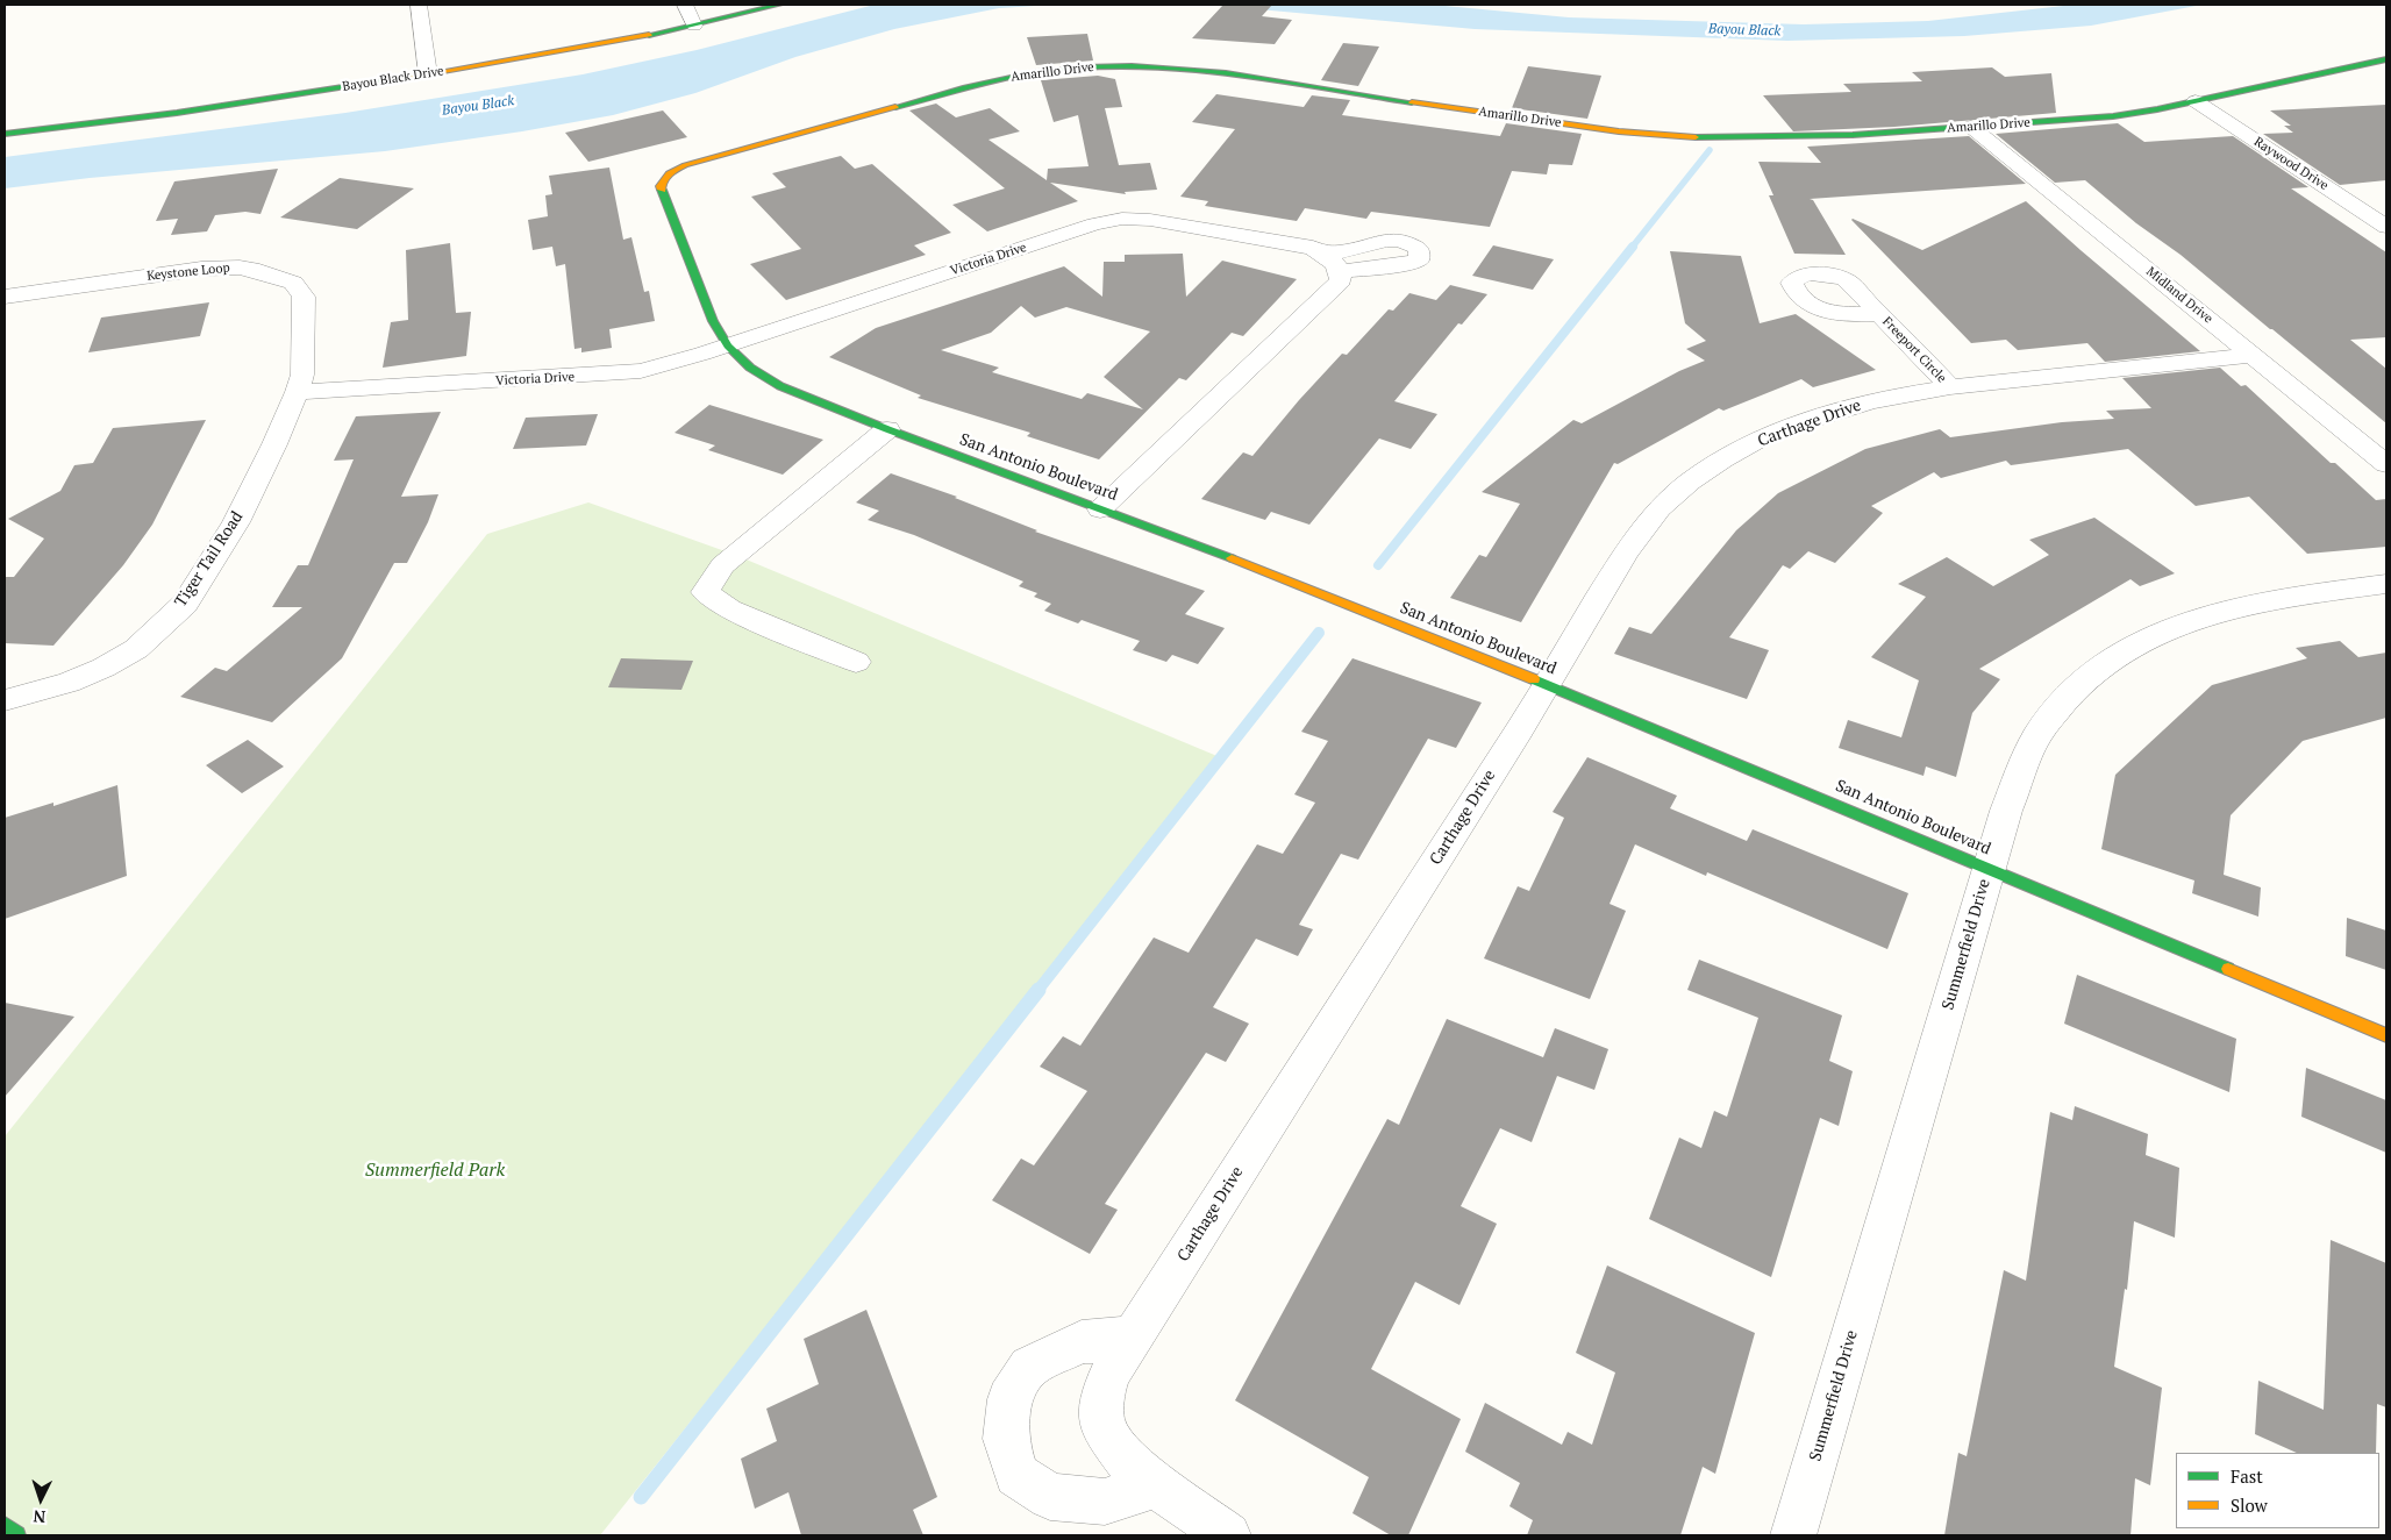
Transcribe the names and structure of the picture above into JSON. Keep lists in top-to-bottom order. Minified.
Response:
{"streets":{"street":["Amarillo Drive","Bayou Black Drive","Raywood Drive","Victoria Drive","Keystone Loop","Midland Drive","Freeport Circle","Carthage Drive","San Antonio Boulevard","Tiger Tail Road","Summerfield Drive"]},"crossings":[["Amarillo Drive","Raywood Drive"],["Amarillo Drive","Midland Drive"],["Amarillo Drive","San Antonio Boulevard"],["Victoria Drive","Keystone Loop"],["Victoria Drive","San Antonio Boulevard"],["Victoria Drive","Tiger Tail Road"],["Keystone Loop","Tiger Tail Road"],["Midland Drive","Carthage Drive"],["Freeport Circle","Carthage Drive"],["Carthage Drive","San Antonio Boulevard"],["San Antonio Boulevard","Summerfield Drive"]],"water":["Bayou Black"],"parks":["Summerfield Park"],"legend":["Fast","Slow"],"north":"bottom"}
